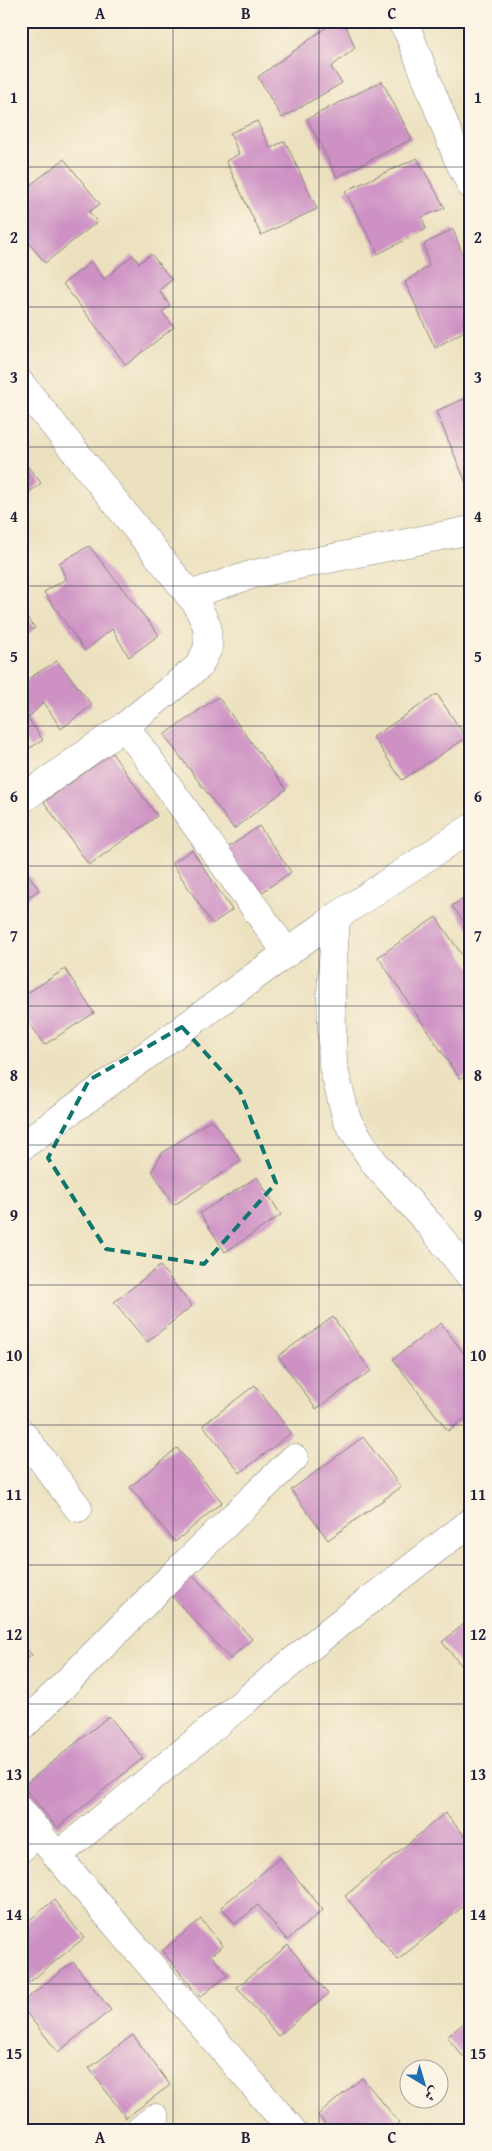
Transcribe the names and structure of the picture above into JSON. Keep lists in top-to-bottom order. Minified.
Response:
{"north":"bottom right","grid":{"columns":["A","B","C"],"rows":["1","2","3","4","5","6","7","8","9","10","11","12","13","14","15"]}}
